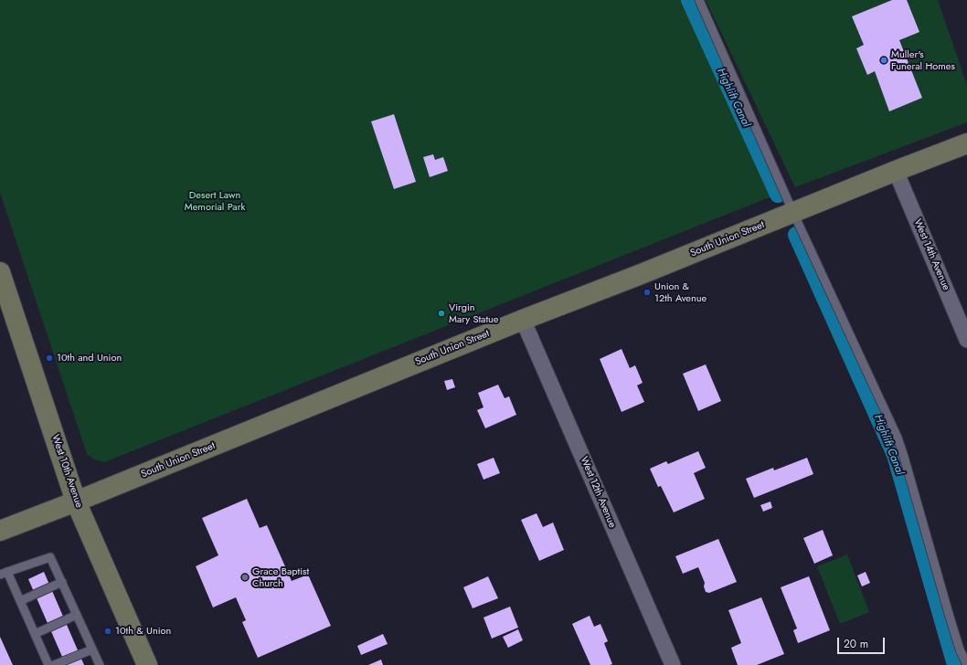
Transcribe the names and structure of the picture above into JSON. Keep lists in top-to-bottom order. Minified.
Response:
{"streets":{"main road":["South Union Street","West 10th Avenue"],"street":["West 14th Avenue","West 12th Avenue"]},"crossings":[["South Union Street","West 14th Avenue"],["South Union Street","West 10th Avenue"],["South Union Street","West 12th Avenue"]],"water":["Highlift Canal"],"parks":["Desert Lawn Memorial Park"],"places":["Muller's Funeral Homes","Union & 12th Avenue","Virgin Mary Statue","10th and Union","Grace Baptist Church","10th & Union"],"scale_bar":"20 m"}
